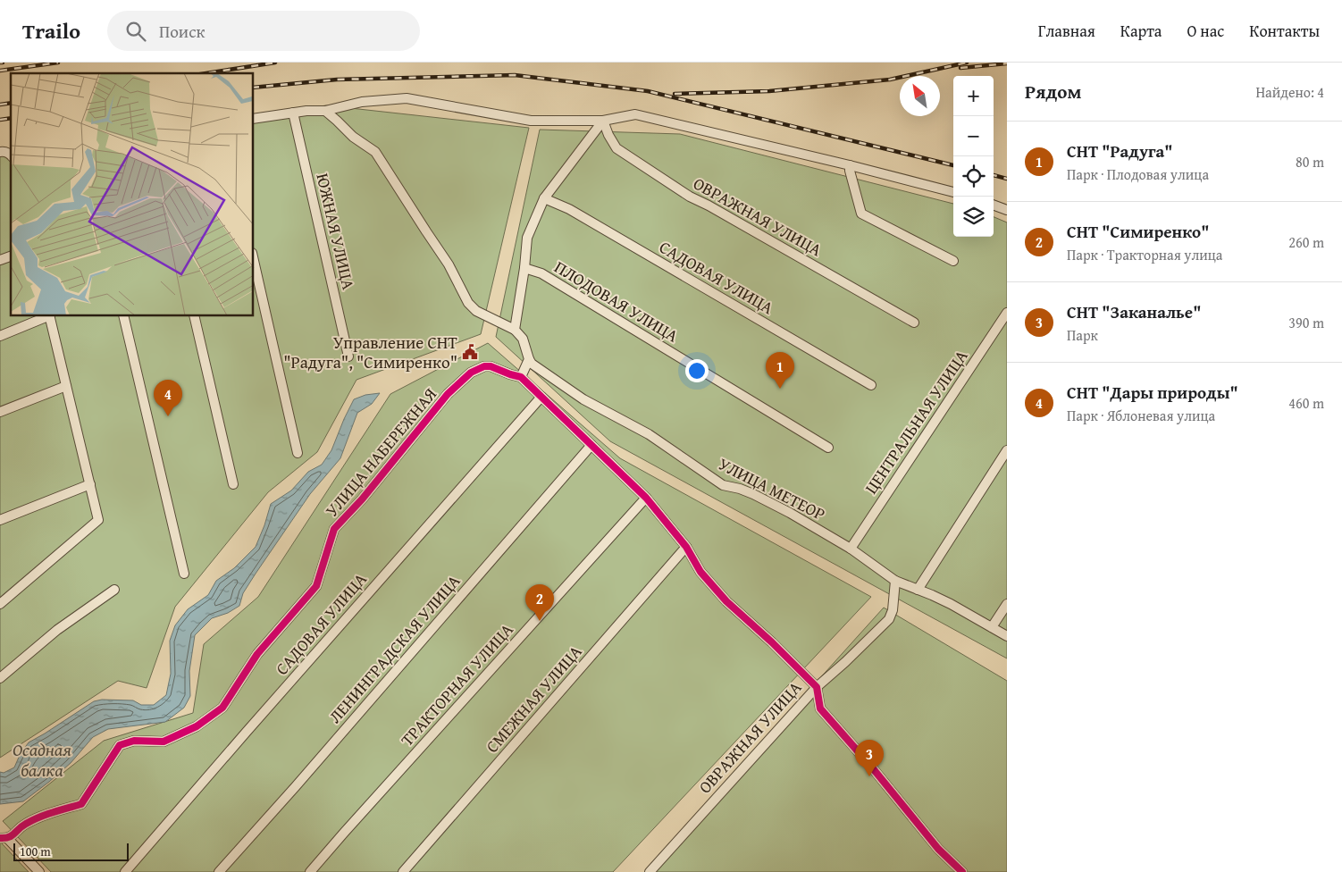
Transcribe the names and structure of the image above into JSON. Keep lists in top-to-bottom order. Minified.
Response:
{"streets":{"street":["ОВРАЖНАЯ УЛИЦА","ЮЖНАЯ УЛИЦА","САДОВАЯ УЛИЦА","ПЛОДОВАЯ УЛИЦА","ЦЕНТРАЛЬНАЯ УЛИЦА","УЛИЦА НАБЕРЕЖНАЯ","УЛИЦА МЕТЕОР","ЛЕНИНГРАДСКАЯ УЛИЦА","ТРАКТОРНАЯ УЛИЦА","СМЕЖНАЯ УЛИЦА"]},"crossings":[["ОВРАЖНАЯ УЛИЦА","УЛИЦА МЕТЕОР"],["ЦЕНТРАЛЬНАЯ УЛИЦА","УЛИЦА МЕТЕОР"]],"water":["Осадная балка"],"places":{"public building":["Управление СНТ \"Радуга\", \"Симиренко\""]},"scale_bar":"100 m","north":"top left","page":{"header":"Trailo","search":"Поиск","nav":["Главная","Карта","О нас","Контакты"],"heading":["Рядом","Найдено: 4"],"map_buttons":["+","−"],"list":[{"mark":"1","name":"СНТ \"Радуга\"","note":"Парк · Плодовая улица","value":"80 m"},{"mark":"2","name":"СНТ \"Симиренко\"","note":"Парк · Тракторная улица","value":"260 m"},{"mark":"3","name":"СНТ \"Заканалье\"","note":"Парк","value":"390 m"},{"mark":"4","name":"СНТ \"Дары природы\"","note":"Парк · Яблоневая улица","value":"460 m"}],"pins":["1","4","2","3"],"scale":"100 m"}}
